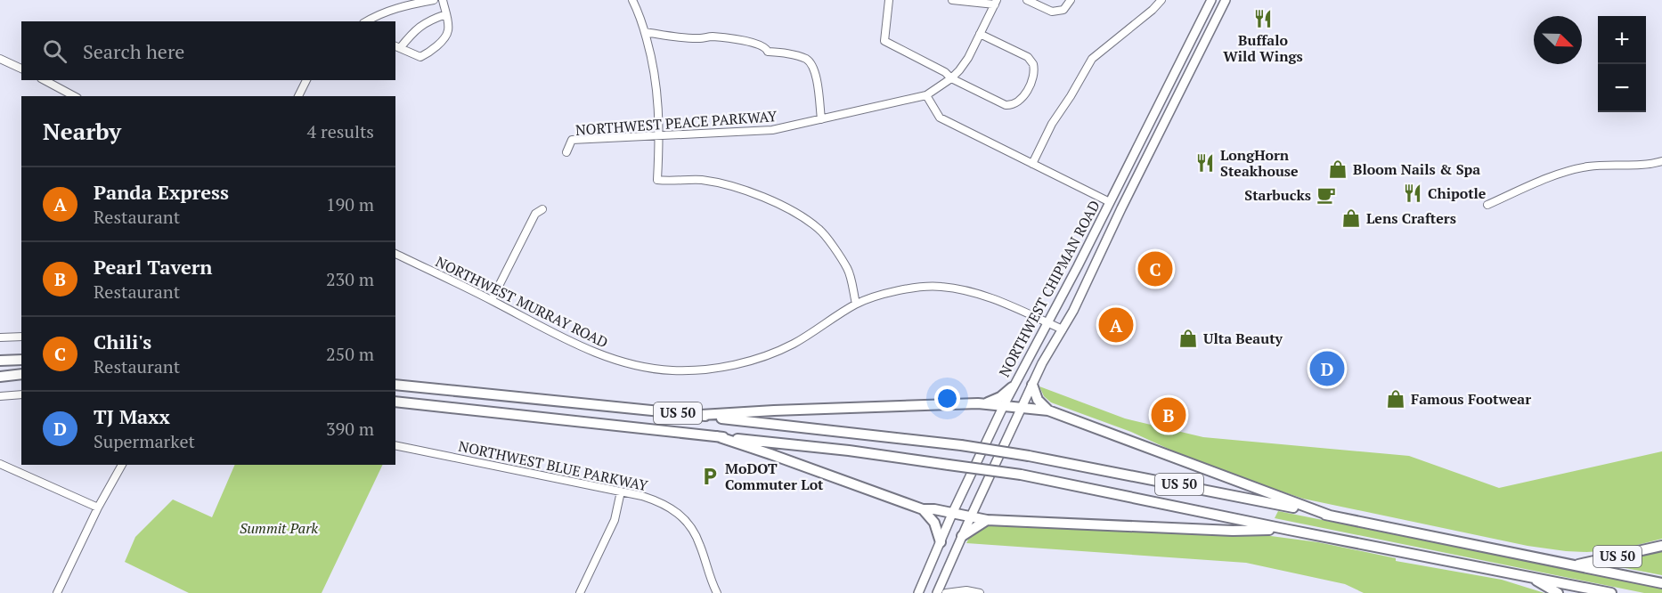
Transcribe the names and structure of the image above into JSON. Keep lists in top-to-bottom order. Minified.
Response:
{"streets":{"highway":["US 50"],"main road":["NORTHWEST CHIPMAN ROAD"],"street":["NORTHWEST PEACE PARKWAY","NORTHWEST MURRAY ROAD","NORTHWEST BLUE PARKWAY"]},"crossings":[["NORTHWEST CHIPMAN ROAD","NORTHWEST MURRAY ROAD"]],"parks":["Summit Park"],"places":{"restaurant":["Buffalo Wild Wings","LongHorn Steakhouse","Chipotle"],"shop":["Bloom Nails & Spa","Lens Crafters","Ulta Beauty","Famous Footwear"],"cafe":["Starbucks"],"parking":["MoDOT Commuter Lot"]},"north":"bottom right","page":{"map_buttons":["+","−"],"search":"Search here","heading":["Nearby","4 results"],"list":[{"mark":"A","name":"Panda Express","note":"Restaurant","value":"190 m"},{"mark":"B","name":"Pearl Tavern","note":"Restaurant","value":"230 m"},{"mark":"C","name":"Chili's","note":"Restaurant","value":"250 m"},{"mark":"D","name":"TJ Maxx","note":"Supermarket","value":"390 m"}],"pins":["C","A","D","B"]}}
